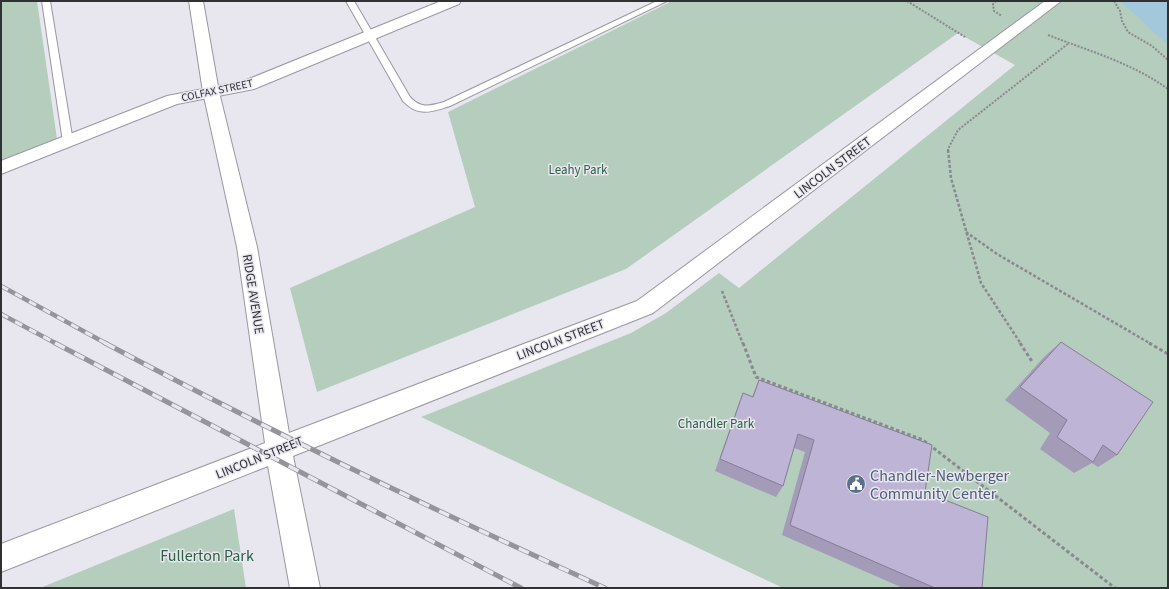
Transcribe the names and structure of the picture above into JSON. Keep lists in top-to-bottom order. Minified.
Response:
{"streets":{"street":["COLFAX STREET","LINCOLN STREET","RIDGE AVENUE"]},"crossings":[["COLFAX STREET","RIDGE AVENUE"],["LINCOLN STREET","RIDGE AVENUE"]],"parks":["Leahy Park","Chandler Park","Fullerton Park"],"places":{"public building":["Chandler-Newberger Community Center"]}}
